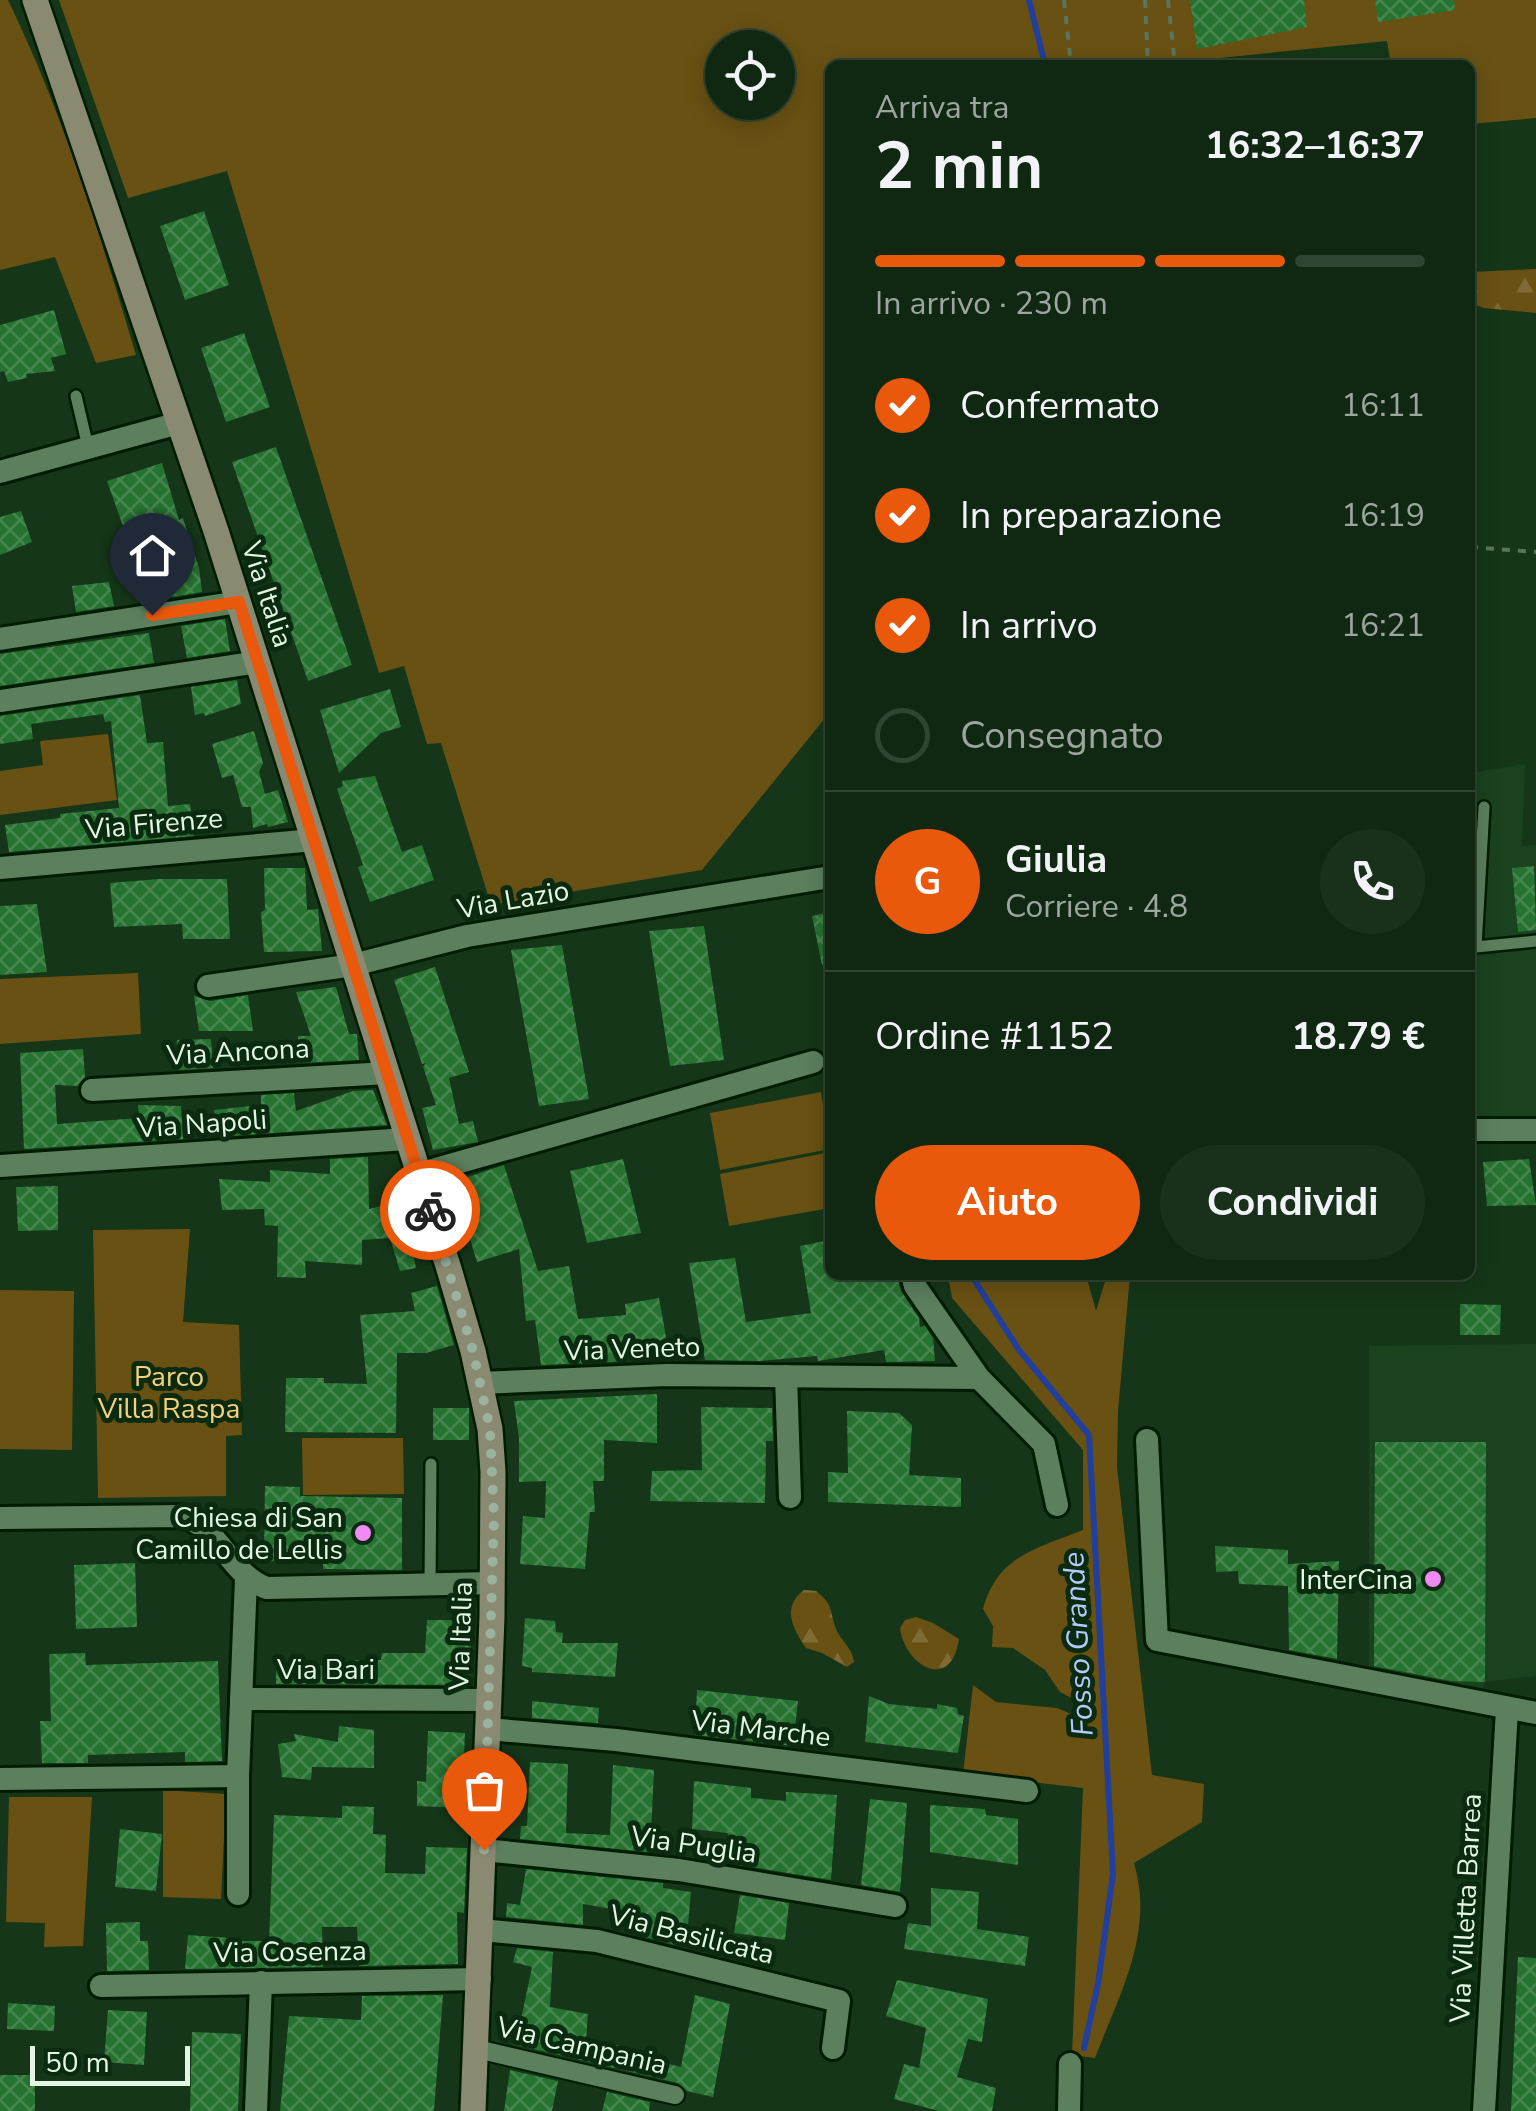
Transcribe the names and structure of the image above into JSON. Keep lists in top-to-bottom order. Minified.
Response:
{"streets":{"main road":["Via Italia"],"street":["Via Firenze","Via Lazio","Via Ancona","Via Napoli","Via Veneto","Via Bari","Via Marche","Via Puglia","Via Villetta Barrea","Via Basilicata","Via Cosenza","Via Campania"]},"crossings":[["Via Italia","Via Firenze"],["Via Italia","Via Lazio"],["Via Italia","Via Ancona"],["Via Italia","Via Napoli"],["Via Italia","Via Veneto"],["Via Italia","Via Bari"],["Via Italia","Via Marche"],["Via Italia","Via Puglia"],["Via Italia","Via Basilicata"],["Via Italia","Via Cosenza"],["Via Italia","Via Campania"]],"water":["Fosso Grande"],"parks":["Parco Villa Raspa"],"places":["Chiesa di San Camillo de Lellis","InterCina"],"scale_bar":"50 m","page":{"heading":["2 min","Arriva tra","16:32–16:37"],"panel":["Giulia","Corriere · 4.8","Ordine #1152","18.79 €"],"bar":"In arrivo · 230 m","list":[["Confermato","16:11"],["In preparazione","16:19"],["In arrivo","16:21"],"Consegnato"],"round":"G","buttons":["Aiuto","Condividi"],"scale":"50 m"}}
